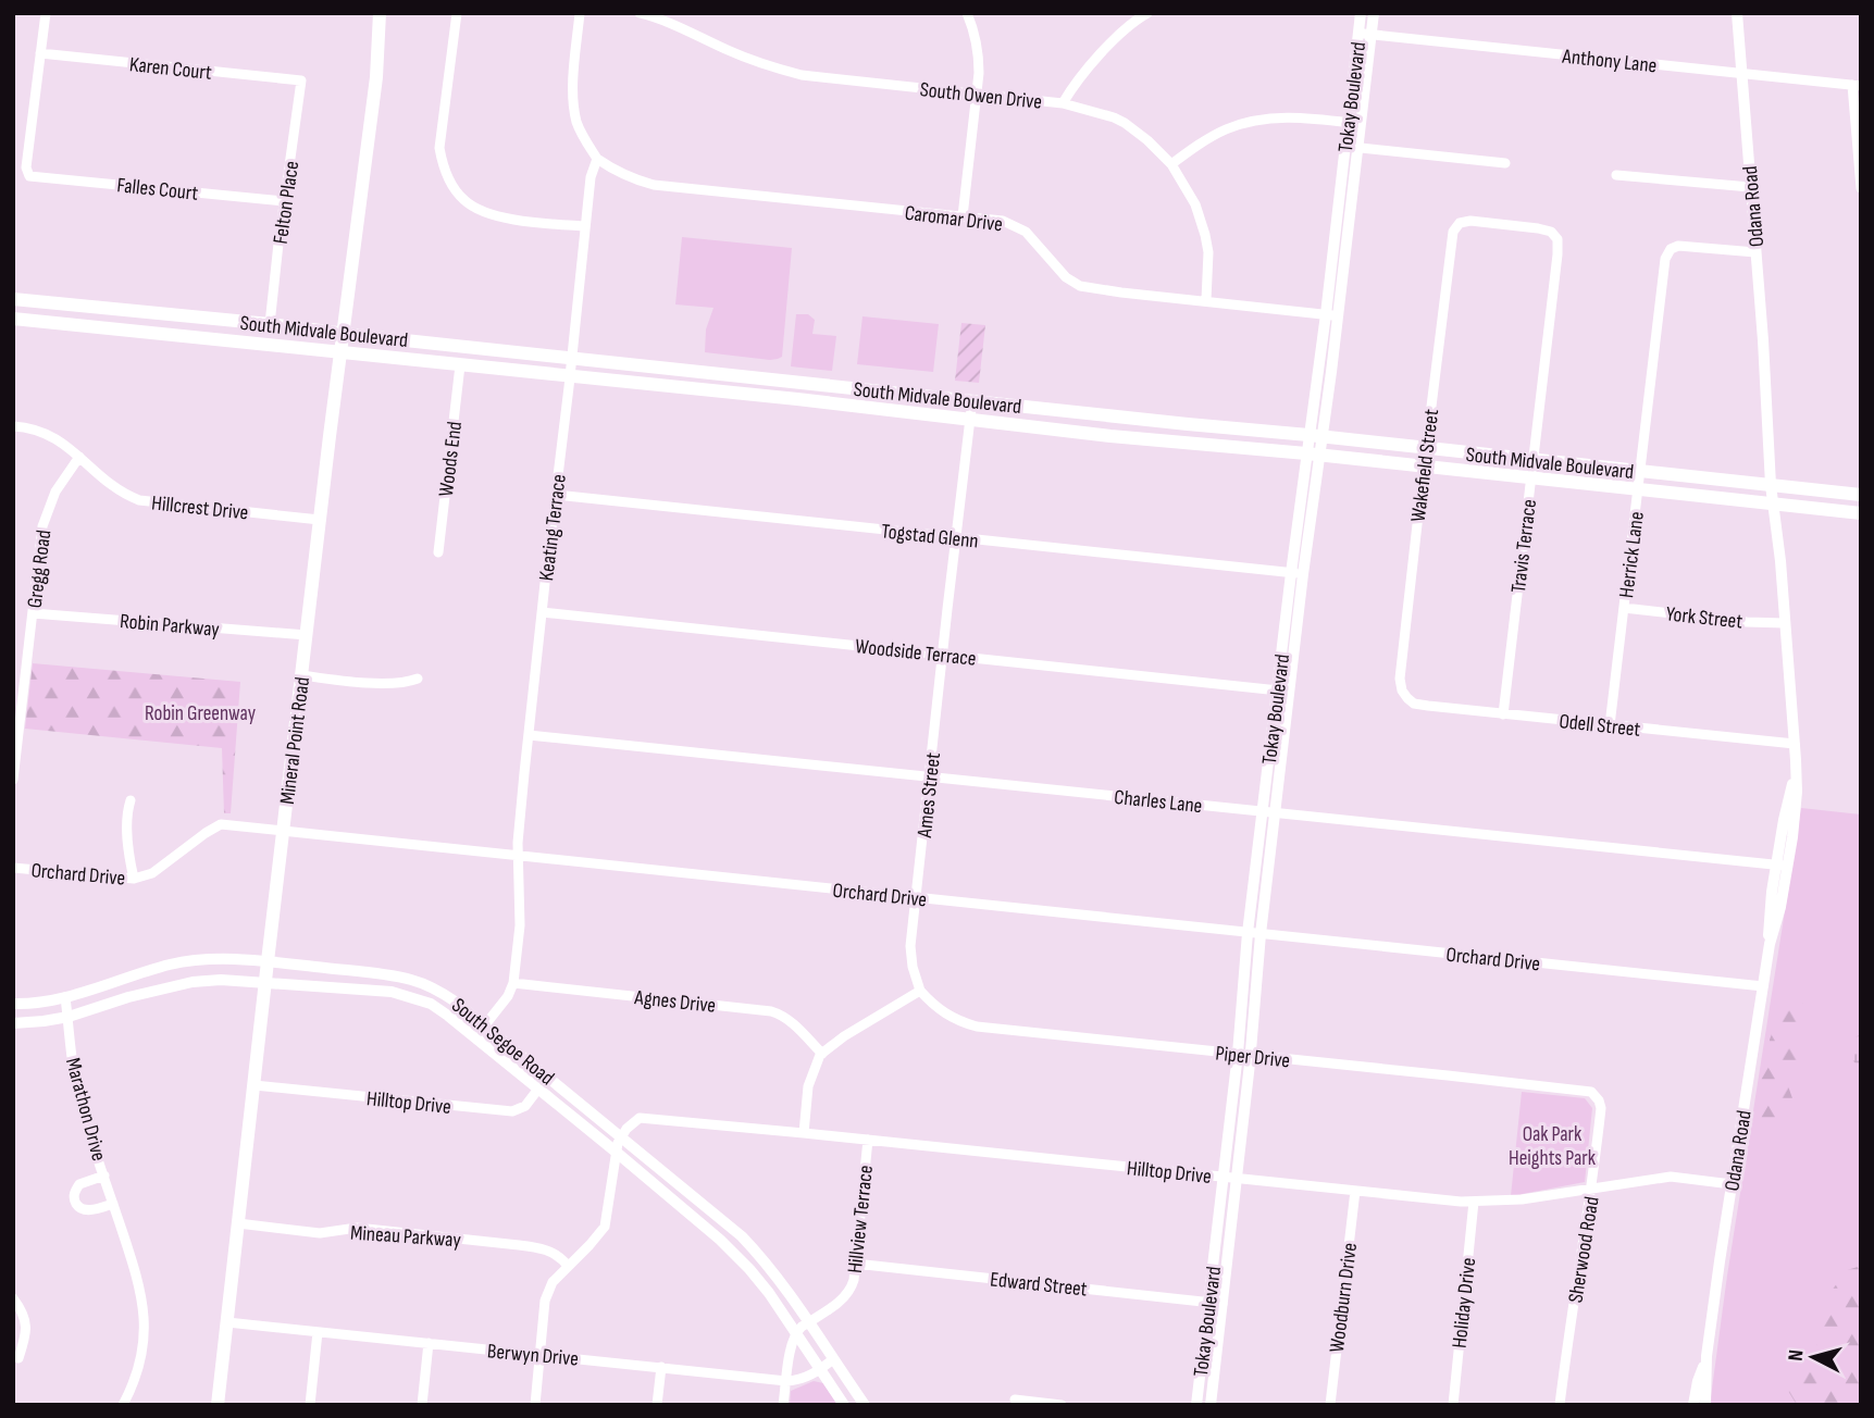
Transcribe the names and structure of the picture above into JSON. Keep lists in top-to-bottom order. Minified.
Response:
{"streets":{"main road":["South Midvale Boulevard","Mineral Point Road"],"street":["Anthony Lane","Karen Court","South Owen Drive","Tokay Boulevard","Falles Court","Felton Place","Odana Road","Caromar Drive","Woods End","Wakefield Street","Hillcrest Drive","Keating Terrace","Togstad Glenn","Travis Terrace","Herrick Lane","Gregg Road","York Street","Robin Parkway","Woodside Terrace","Odell Street","Ames Street","Charles Lane","Orchard Drive","Agnes Drive","South Segoe Road","Piper Drive","Hilltop Drive","Marathon Drive","Hillview Terrace","Mineau Parkway","Sherwood Road","Edward Street","Woodburn Drive","Holiday Drive","Berwyn Drive"]},"crossings":[["Anthony Lane","Tokay Boulevard"],["Anthony Lane","Odana Road"],["Karen Court","Falles Court"],["Karen Court","Felton Place"],["South Owen Drive","Caromar Drive"],["Tokay Boulevard","Caromar Drive"],["Tokay Boulevard","South Midvale Boulevard"],["Tokay Boulevard","Togstad Glenn"],["Tokay Boulevard","Woodside Terrace"],["Tokay Boulevard","Charles Lane"],["Tokay Boulevard","Orchard Drive"],["Tokay Boulevard","Piper Drive"],["Tokay Boulevard","Hilltop Drive"],["Tokay Boulevard","Edward Street"],["Falles Court","Felton Place"],["Felton Place","South Midvale Boulevard"],["Odana Road","South Midvale Boulevard"],["Odana Road","Herrick Lane"],["Odana Road","York Street"],["Odana Road","Odell Street"],["Odana Road","Charles Lane"],["Odana Road","Orchard Drive"],["Odana Road","Hilltop Drive"],["Caromar Drive","Keating Terrace"],["South Midvale Boulevard","Woods End"],["South Midvale Boulevard","Wakefield Street"],["South Midvale Boulevard","Keating Terrace"],["South Midvale Boulevard","Travis Terrace"],["South Midvale Boulevard","Herrick Lane"],["South Midvale Boulevard","Mineral Point Road"],["South Midvale Boulevard","Ames Street"],["Wakefield Street","Travis Terrace"],["Wakefield Street","Odell Street"],["Hillcrest Drive","Gregg Road"],["Hillcrest Drive","Mineral Point Road"],["Keating Terrace","Togstad Glenn"],["Keating Terrace","Woodside Terrace"],["Keating Terrace","Charles Lane"],["Keating Terrace","Orchard Drive"],["Keating Terrace","Agnes Drive"],["Keating Terrace","South Segoe Road"],["Togstad Glenn","Ames Street"],["Travis Terrace","Odell Street"],["Herrick Lane","York Street"],["Herrick Lane","Odell Street"],["Gregg Road","Robin Parkway"],["Robin Parkway","Mineral Point Road"],["Woodside Terrace","Ames Street"],["Mineral Point Road","Orchard Drive"],["Mineral Point Road","South Segoe Road"],["Mineral Point Road","Hilltop Drive"],["Mineral Point Road","Mineau Parkway"],["Mineral Point Road","Berwyn Drive"],["Ames Street","Charles Lane"],["Ames Street","Orchard Drive"],["Ames Street","Piper Drive"],["South Segoe Road","Hilltop Drive"],["South Segoe Road","Marathon Drive"],["South Segoe Road","Hillview Terrace"],["South Segoe Road","Berwyn Drive"],["Piper Drive","Sherwood Road"],["Hilltop Drive","Hillview Terrace"],["Hilltop Drive","Sherwood Road"],["Hilltop Drive","Woodburn Drive"],["Hilltop Drive","Holiday Drive"],["Hillview Terrace","Edward Street"]],"parks":["Robin Greenway","Oak Park Heights Park"],"north":"left"}
